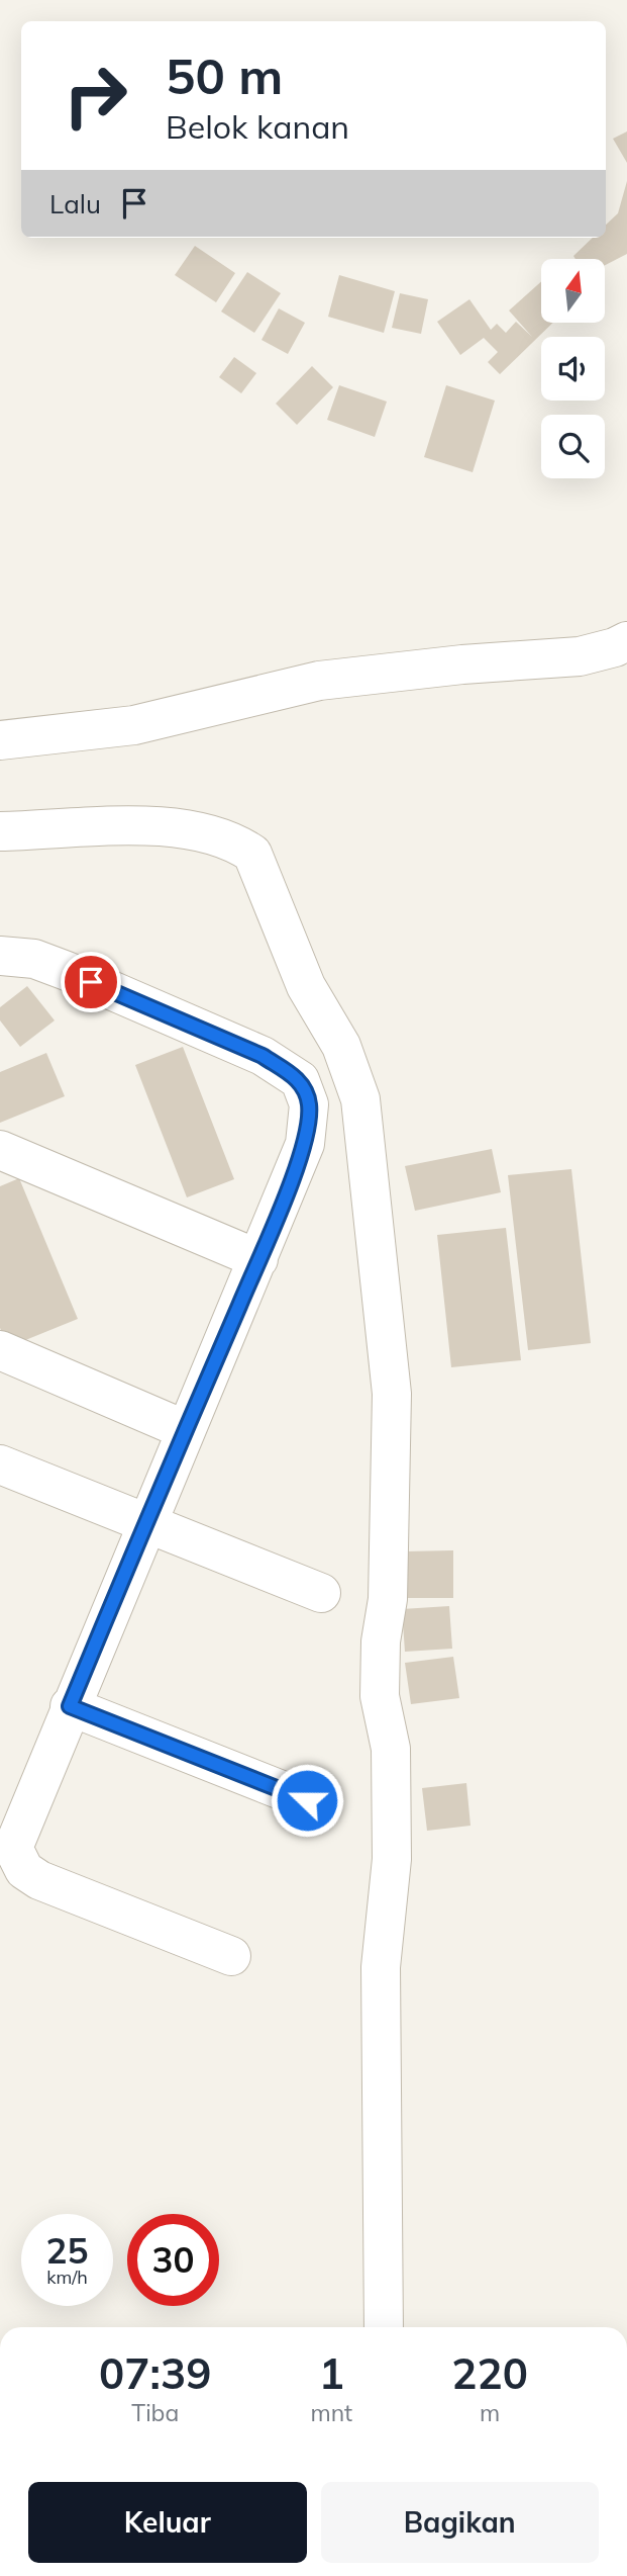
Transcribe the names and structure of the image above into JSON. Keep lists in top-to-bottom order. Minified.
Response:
{"north":"top","page":{"turn":["50 m","Belok kanan"],"then":"Lalu","speed":"25 km/h","limit":"30","eta":["07:39","Tiba","1","mnt","220","m"],"buttons":["Keluar","Bagikan"]}}
